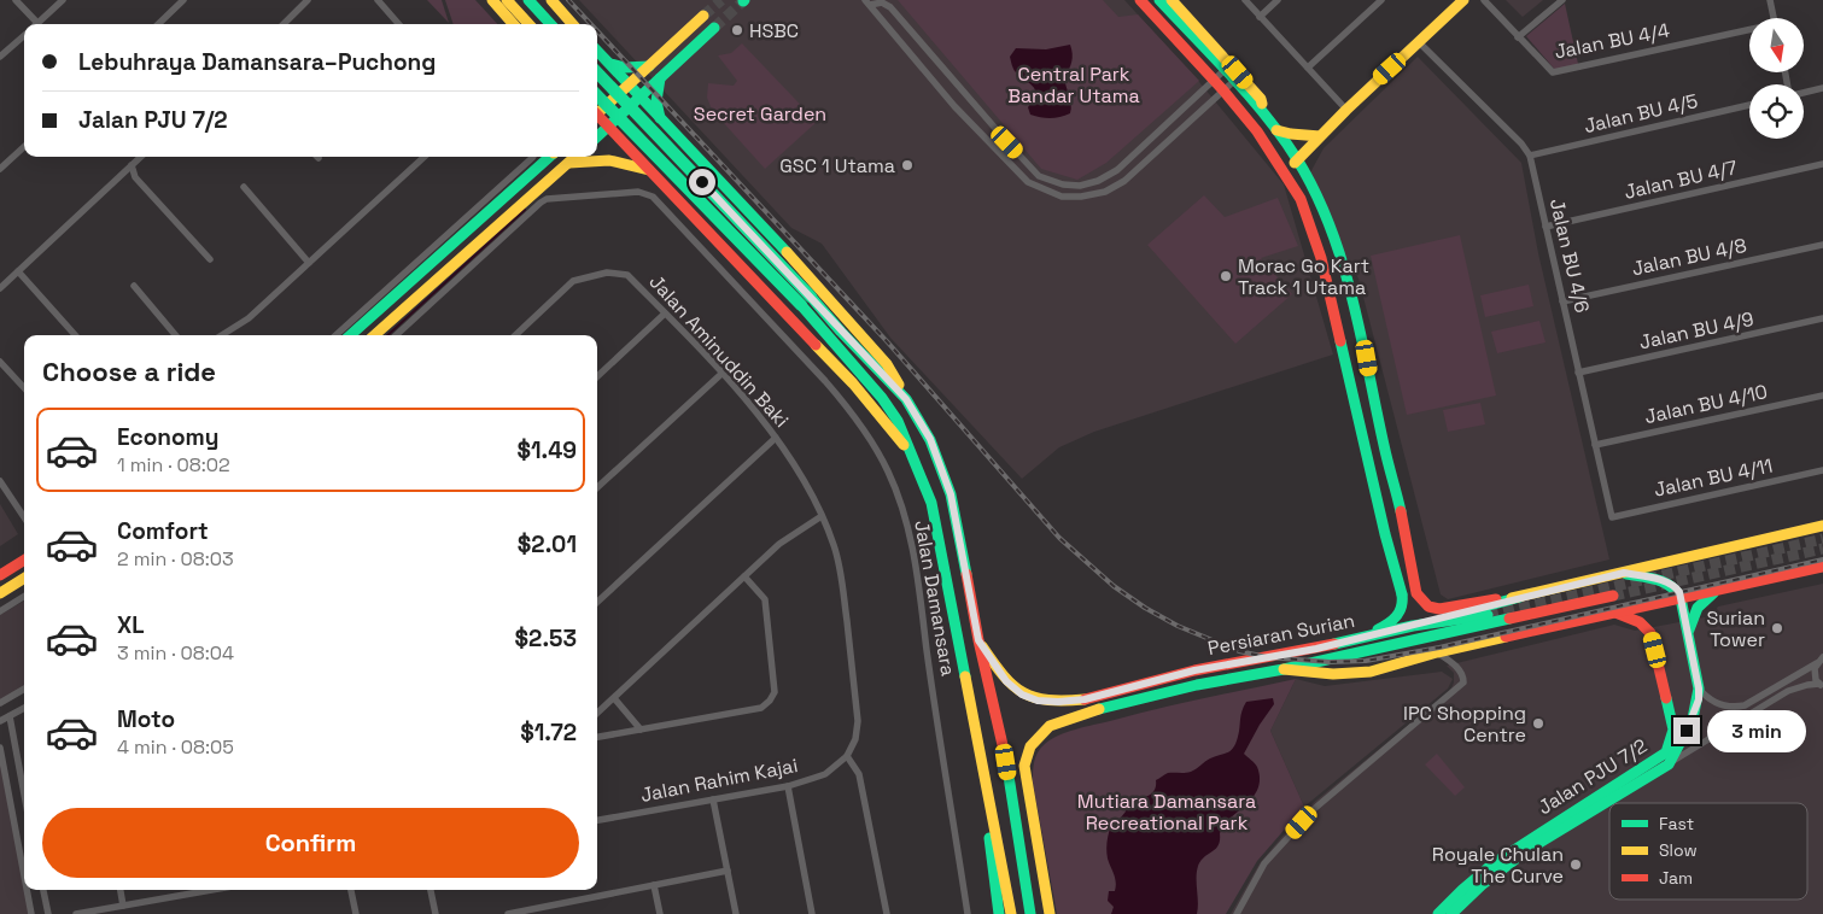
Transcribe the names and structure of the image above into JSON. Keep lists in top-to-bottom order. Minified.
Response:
{"streets":{"main road":["Persiaran Surian","Jalan PJU 7/2"],"street":["Jalan BU 4/4","Jalan BU 4/5","Jalan BU 4/7","Jalan BU 4/6","Jalan BU 4/8","Jalan BU 4/9","Jalan Aminuddin Baki","Jalan BU 4/10","Jalan BU 4/11","Jalan Damansara","Jalan Rahim Kajai"]},"crossings":[["Jalan BU 4/5","Jalan BU 4/6"],["Jalan BU 4/7","Jalan BU 4/6"],["Jalan BU 4/6","Jalan BU 4/8"],["Jalan BU 4/6","Jalan BU 4/9"],["Jalan BU 4/6","Jalan BU 4/10"],["Jalan BU 4/6","Jalan BU 4/11"],["Jalan Aminuddin Baki","Jalan Rahim Kajai"],["Persiaran Surian","Jalan PJU 7/2"]],"parks":["Central Park Bandar Utama","Secret Garden","Mutiara Damansara Recreational Park"],"places":["HSBC","GSC 1 Utama","Morac Go Kart Track 1 Utama","Surian Tower","IPC Shopping Centre","Royale Chulan The Curve"],"legend":["Fast","Slow","Jam"],"north":"bottom","page":{"banner":["Lebuhraya Damansara–Puchong","Jalan PJU 7/2"],"heading":"Choose a ride","list":[{"name":"Economy","note":"1 min · 08:02","value":"$1.49"},{"name":"Comfort","note":"2 min · 08:03","value":"$2.01"},{"name":"XL","note":"3 min · 08:04","value":"$2.53"},{"name":"Moto","note":"4 min · 08:05","value":"$1.72"}],"bubble":"3 min","buttons":"Confirm"}}
